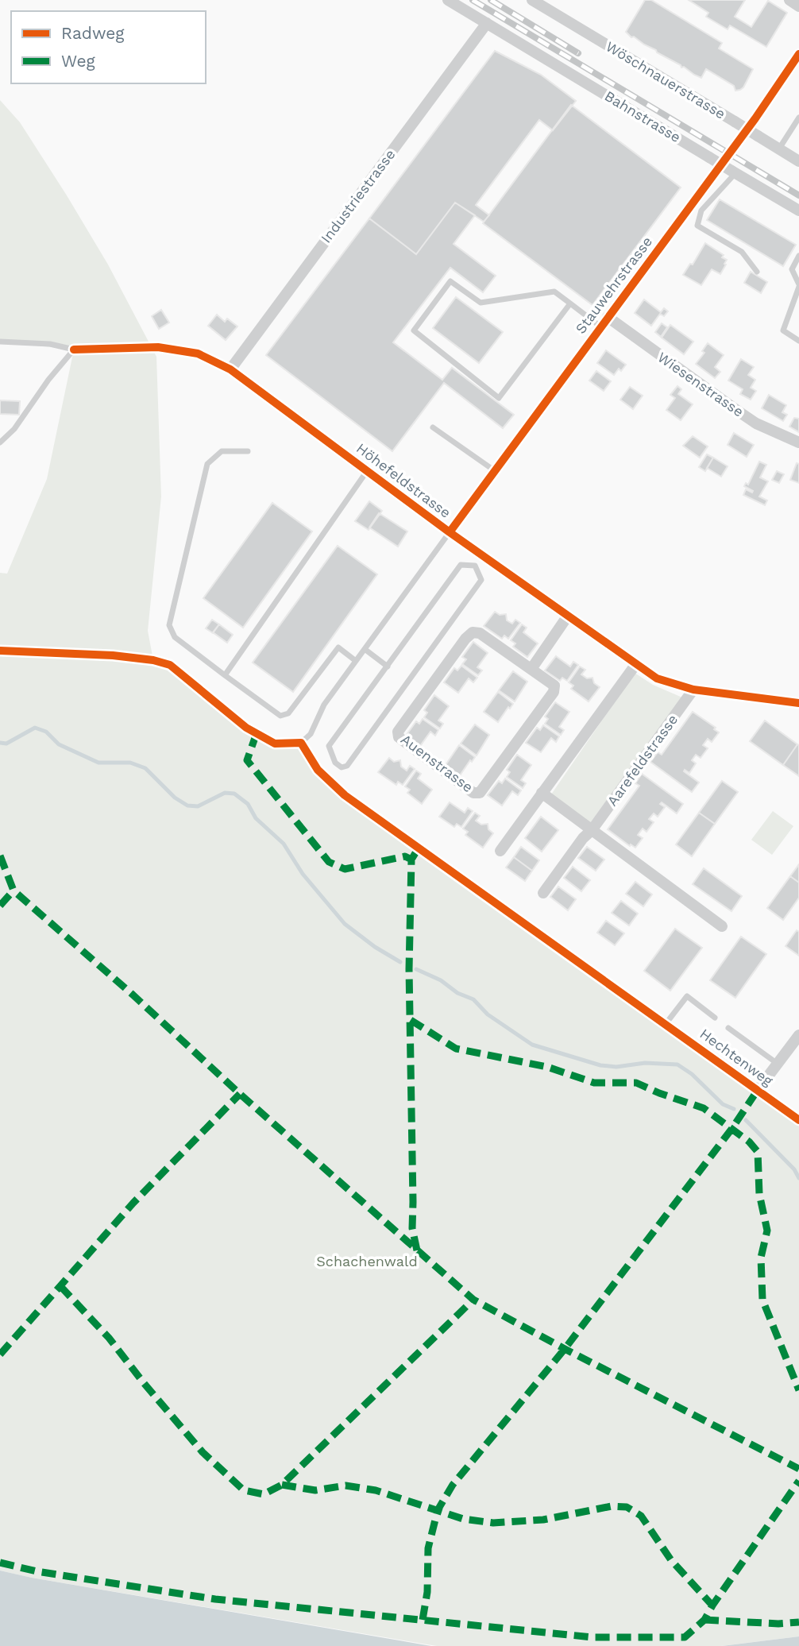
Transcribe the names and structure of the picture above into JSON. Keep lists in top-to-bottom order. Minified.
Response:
{"streets":{"street":["Wöschnauerstrasse","Bahnstrasse","Industriestrasse","Stauwehrstrasse","Wiesenstrasse","Höhefeldstrasse","Aarefeldstrasse","Auenstrasse","Hechtenweg"]},"crossings":[["Bahnstrasse","Industriestrasse"],["Industriestrasse","Höhefeldstrasse"],["Stauwehrstrasse","Wiesenstrasse"],["Stauwehrstrasse","Höhefeldstrasse"],["Höhefeldstrasse","Aarefeldstrasse"]],"parks":["Schachenwald"],"legend":["Radweg","Weg"]}
